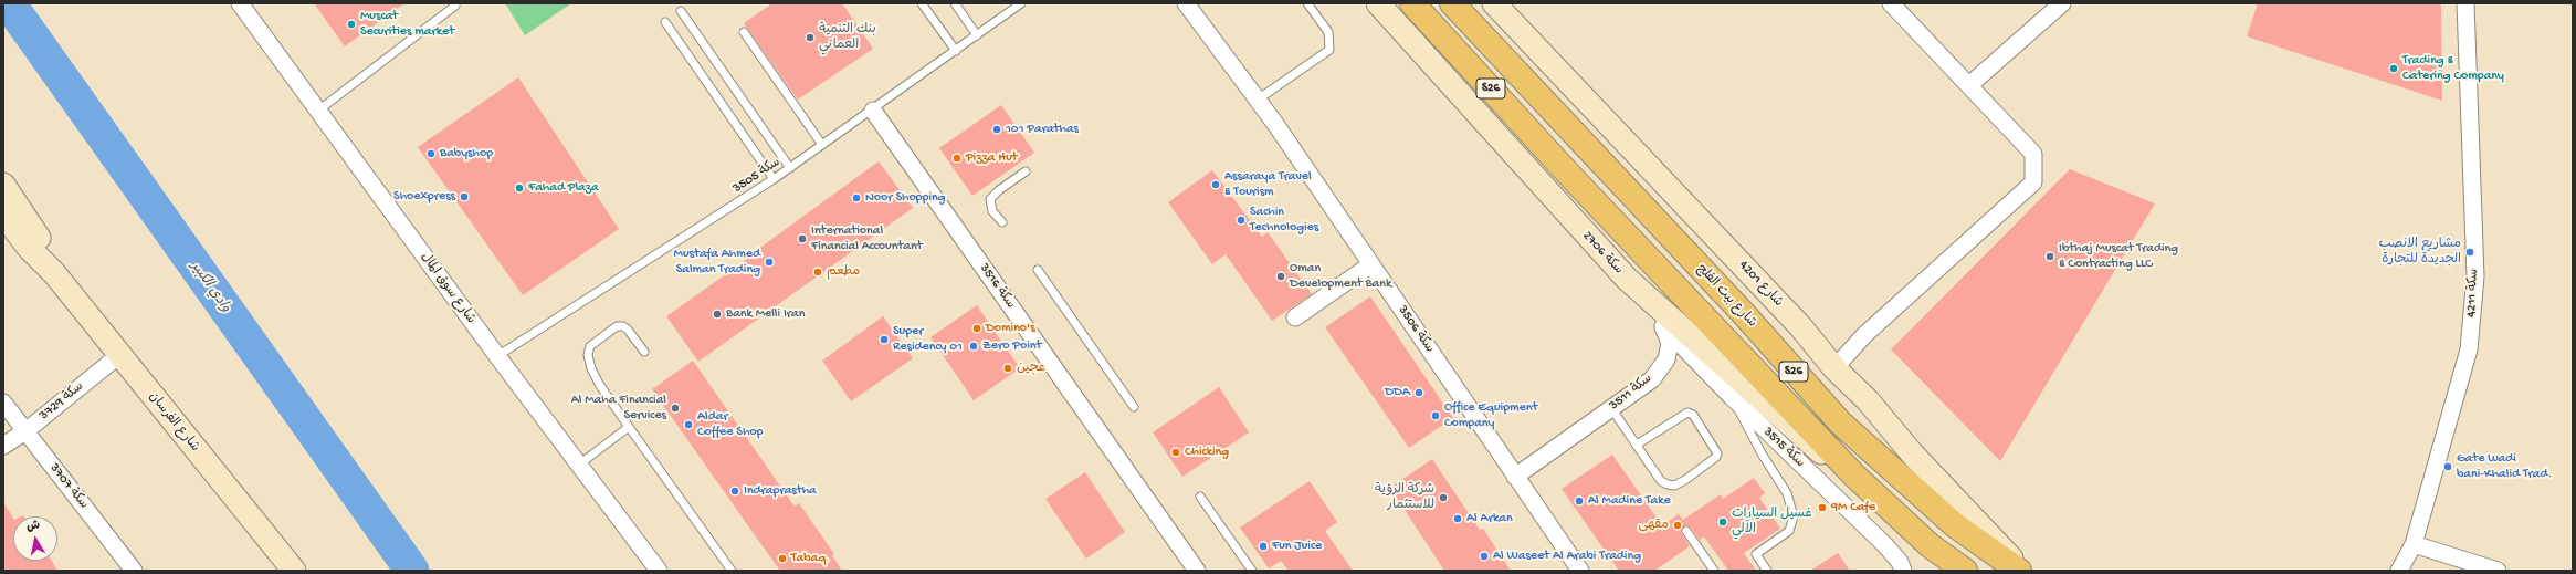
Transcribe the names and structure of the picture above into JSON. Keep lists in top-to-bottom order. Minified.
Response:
{"streets":{"main road":["S26","شارع بيت الفلج"],"street":["سكة 2706","شارع 4201","سكة 3516","شارع سوق المال","سكة 4211","سكة 3506","سكة 3511","سكة 3729","شارع الفرسان","سكة 3515","سكة 3707"],"lane":["سكة 3505"]},"crossings":[["S26","سكة 2706"],["سكة 3505","سكة 3516"],["سكة 3505","شارع سوق المال"],["سكة 2706","سكة 3511"],["شارع 4201","شارع بيت الفلج"],["سكة 3506","سكة 3511"],["سكة 3511","سكة 3515"],["سكة 3729","شارع الفرسان"],["سكة 3729","سكة 3707"]],"water":["وادي الكبير"],"places":["Muscat Securities market","بنك التنمية العماني","Trading & Catering Company","101 Parathas","Babyshop","Pizza Hut","Assaraya Travel & Tourism","Fahad Plaza","Shoexpress","Noor Shopping","Sachin Technologies","International Financial Accountant","مشاريع الانصب الجديدة للتجارة","Ibthaj Muscat Trading & Contracting LLC","Mustafa Ahmed Salman Trading","مطعم","Oman Development Bank","Bank Melli Iran","Domino's","Super Residency 01","Zero Point","عجين","DDA","Al Maha Financial Services","Office Equipment Company","Aldar Coffee Shop","Chicking","Gate wadi bani-Khalid Trad.","Indraprastha","شركة الرؤية للاستثمار","Al Madine Take","9M Cafe","Al Arkan","غسيل السيارات الآلي","مقهى","Fun Juice","Al Waseet Al Arabi Trading","Tabaq"],"north":"top"}
